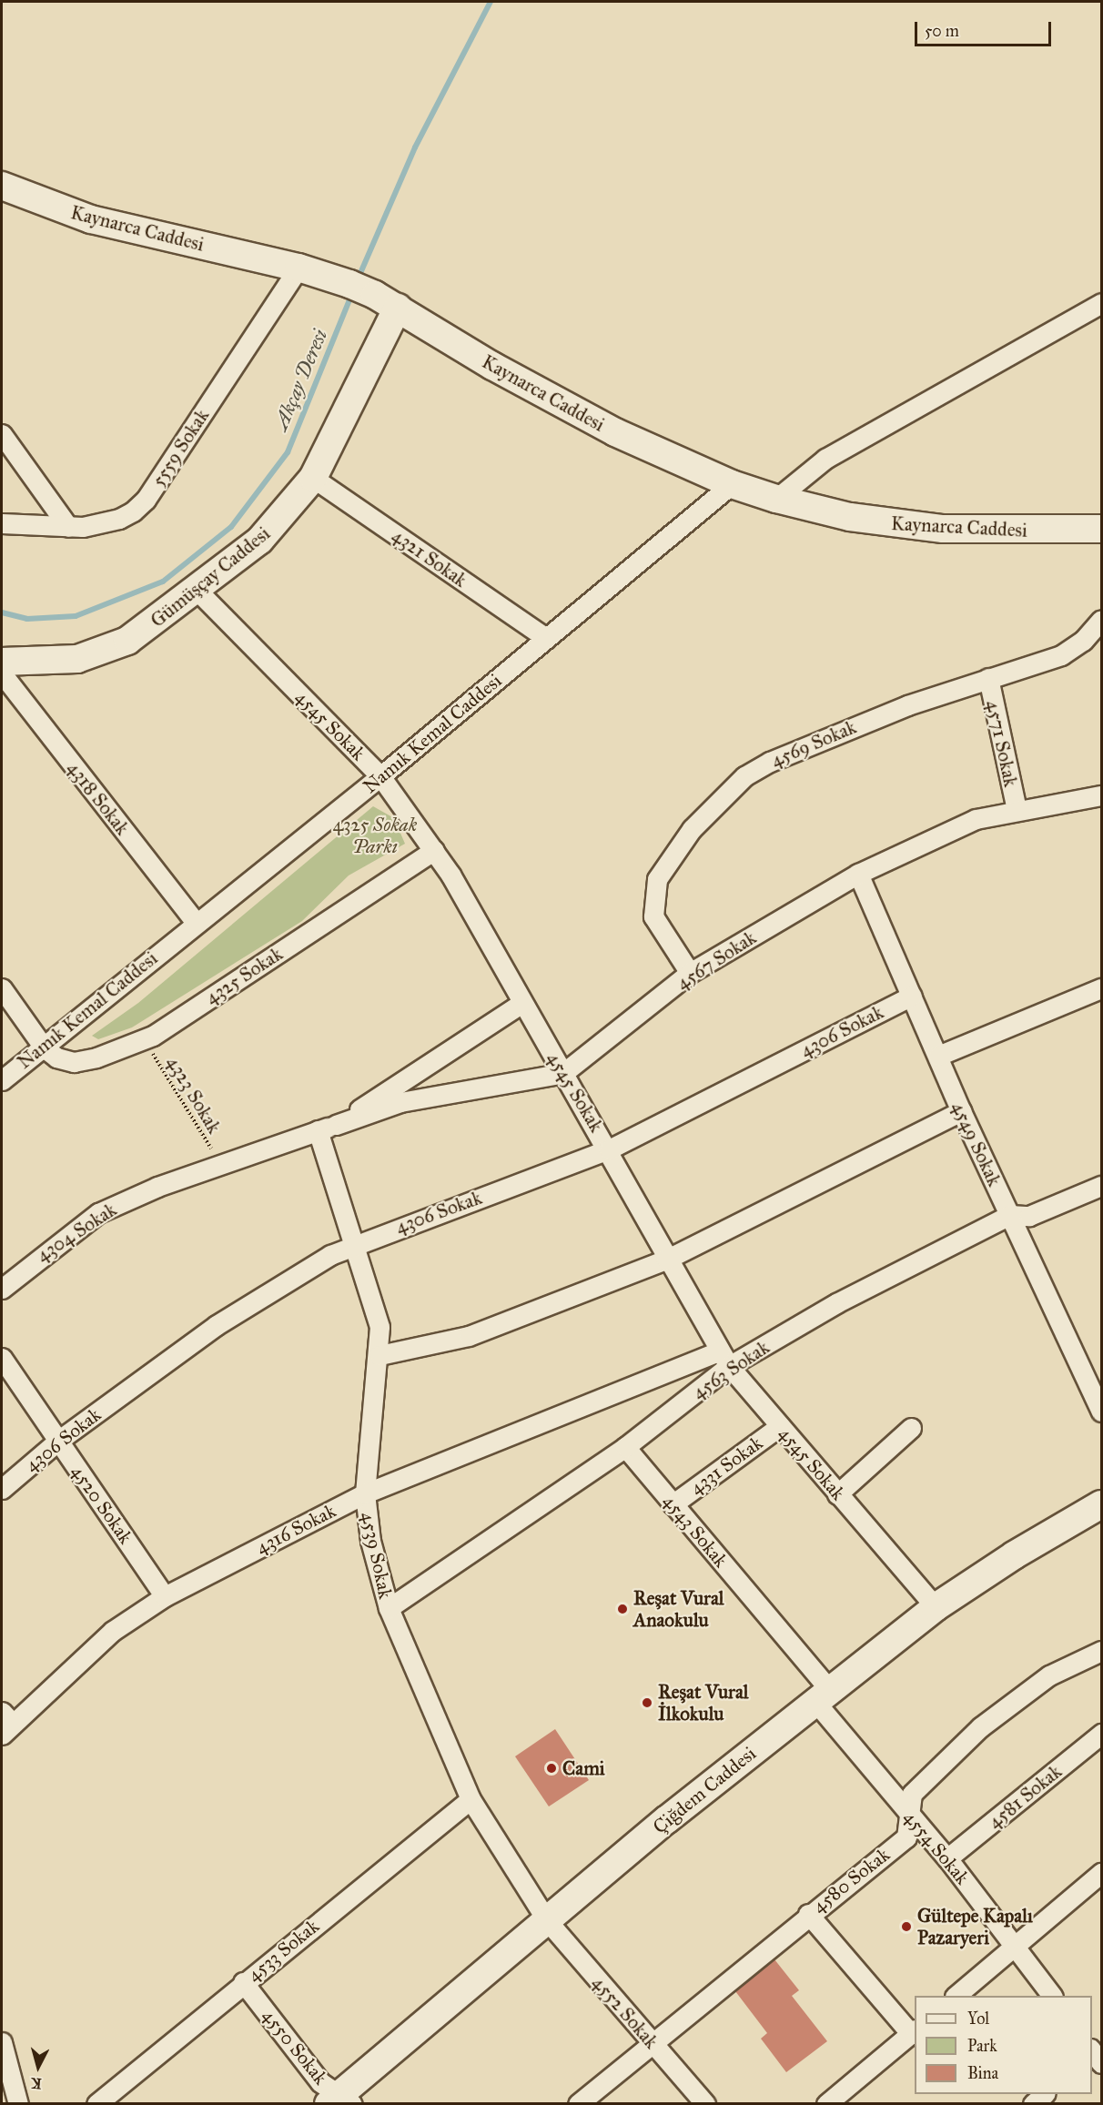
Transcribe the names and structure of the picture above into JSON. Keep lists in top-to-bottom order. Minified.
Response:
{"streets":{"street":["Kaynarca Caddesi","5559 Sokak","4321 Sokak","Gümüşçay Caddesi","4545 Sokak","Namık Kemal Caddesi","4569 Sokak","4571 Sokak","4318 Sokak","4567 Sokak","4325 Sokak","4306 Sokak","4549 Sokak","4304 Sokak","4563 Sokak","4331 Sokak","4520 Sokak","4316 Sokak","4543 Sokak","4539 Sokak","Çiğdem Caddesi","4581 Sokak","4554 Sokak","4580 Sokak","4533 Sokak","4552 Sokak","4550 Sokak"],"path":["4323 Sokak"]},"crossings":[["Kaynarca Caddesi","5559 Sokak"],["Kaynarca Caddesi","Gümüşçay Caddesi"],["Kaynarca Caddesi","Namık Kemal Caddesi"],["4321 Sokak","Gümüşçay Caddesi"],["4321 Sokak","Namık Kemal Caddesi"],["Gümüşçay Caddesi","4545 Sokak"],["4545 Sokak","Namık Kemal Caddesi"],["4545 Sokak","4567 Sokak"],["4545 Sokak","4325 Sokak"],["4545 Sokak","4306 Sokak"],["4545 Sokak","4563 Sokak"],["4545 Sokak","4331 Sokak"],["4545 Sokak","4316 Sokak"],["4545 Sokak","Çiğdem Caddesi"],["Namık Kemal Caddesi","4318 Sokak"],["Namık Kemal Caddesi","4325 Sokak"],["4569 Sokak","4571 Sokak"],["4569 Sokak","4567 Sokak"],["4571 Sokak","4567 Sokak"],["4567 Sokak","4549 Sokak"],["4567 Sokak","4304 Sokak"],["4567 Sokak","4539 Sokak"],["4325 Sokak","4323 Sokak"],["4306 Sokak","4549 Sokak"],["4306 Sokak","4520 Sokak"],["4306 Sokak","4539 Sokak"],["4323 Sokak","4304 Sokak"],["4549 Sokak","4563 Sokak"],["4304 Sokak","4539 Sokak"],["4563 Sokak","4316 Sokak"],["4563 Sokak","4543 Sokak"],["4563 Sokak","4539 Sokak"],["4331 Sokak","4543 Sokak"],["4520 Sokak","4316 Sokak"],["4316 Sokak","4539 Sokak"],["4543 Sokak","Çiğdem Caddesi"],["4543 Sokak","4554 Sokak"],["4539 Sokak","Çiğdem Caddesi"],["4539 Sokak","4533 Sokak"],["4539 Sokak","4552 Sokak"],["Çiğdem Caddesi","4554 Sokak"],["Çiğdem Caddesi","4552 Sokak"],["Çiğdem Caddesi","4550 Sokak"],["4581 Sokak","4554 Sokak"],["4554 Sokak","4580 Sokak"],["4580 Sokak","4552 Sokak"],["4533 Sokak","4550 Sokak"]],"water":["Akçay Deresi"],"parks":["4325 Sokak Parkı"],"places":["Reşat Vural Anaokulu","Reşat Vural İlkokulu","Cami","Gültepe Kapalı Pazaryeri"],"legend":["Yol","Park","Bina"],"scale_bar":"50 m","north":"bottom"}
